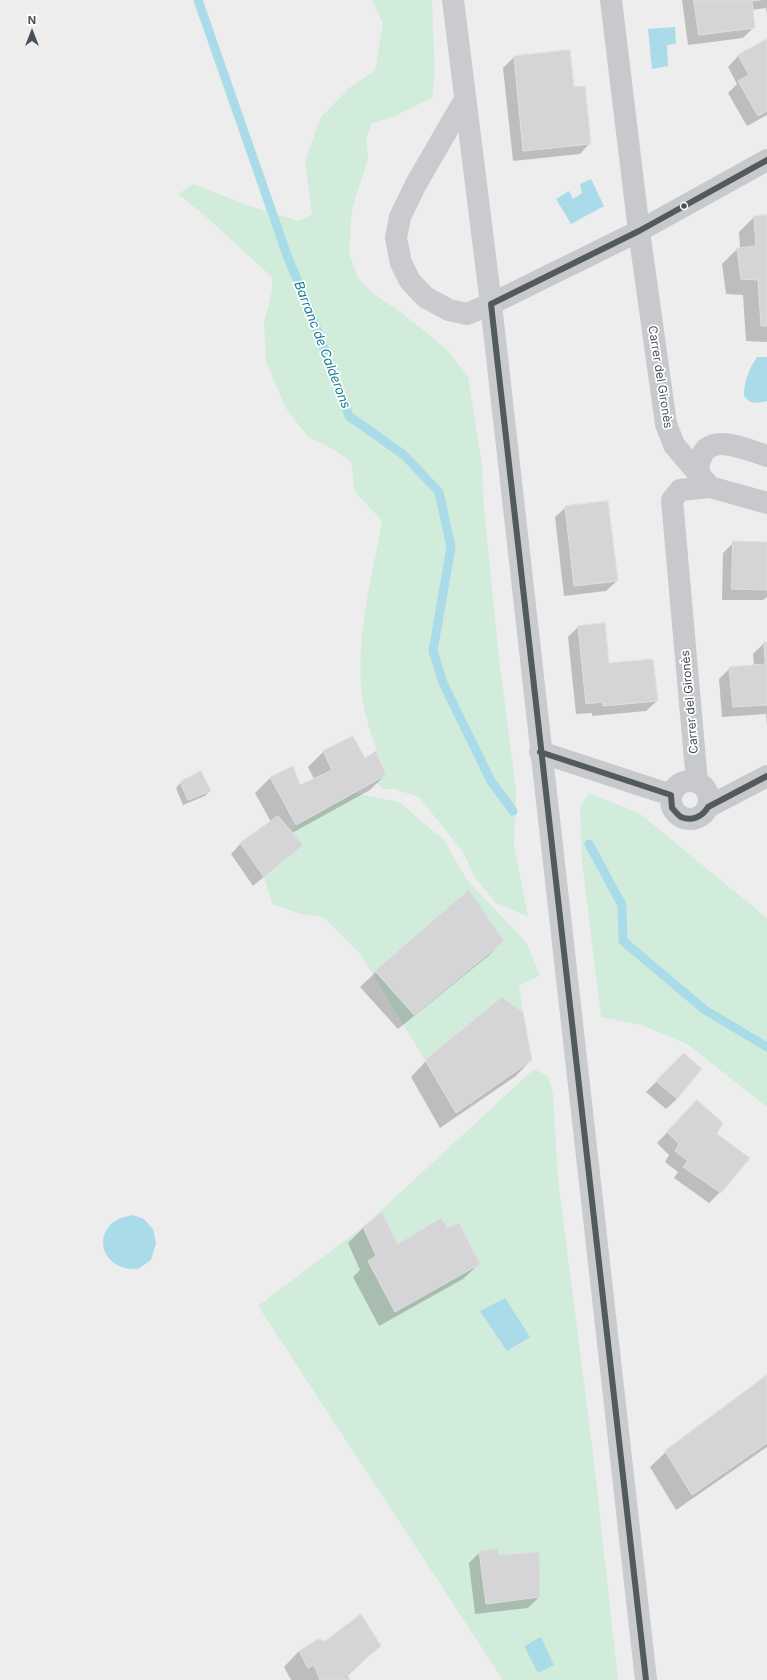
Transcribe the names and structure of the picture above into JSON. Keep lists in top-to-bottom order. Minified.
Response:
{"streets":{"street":["Carrer del Gironès"]},"water":["Barranc de Calderons"],"north":"top"}
